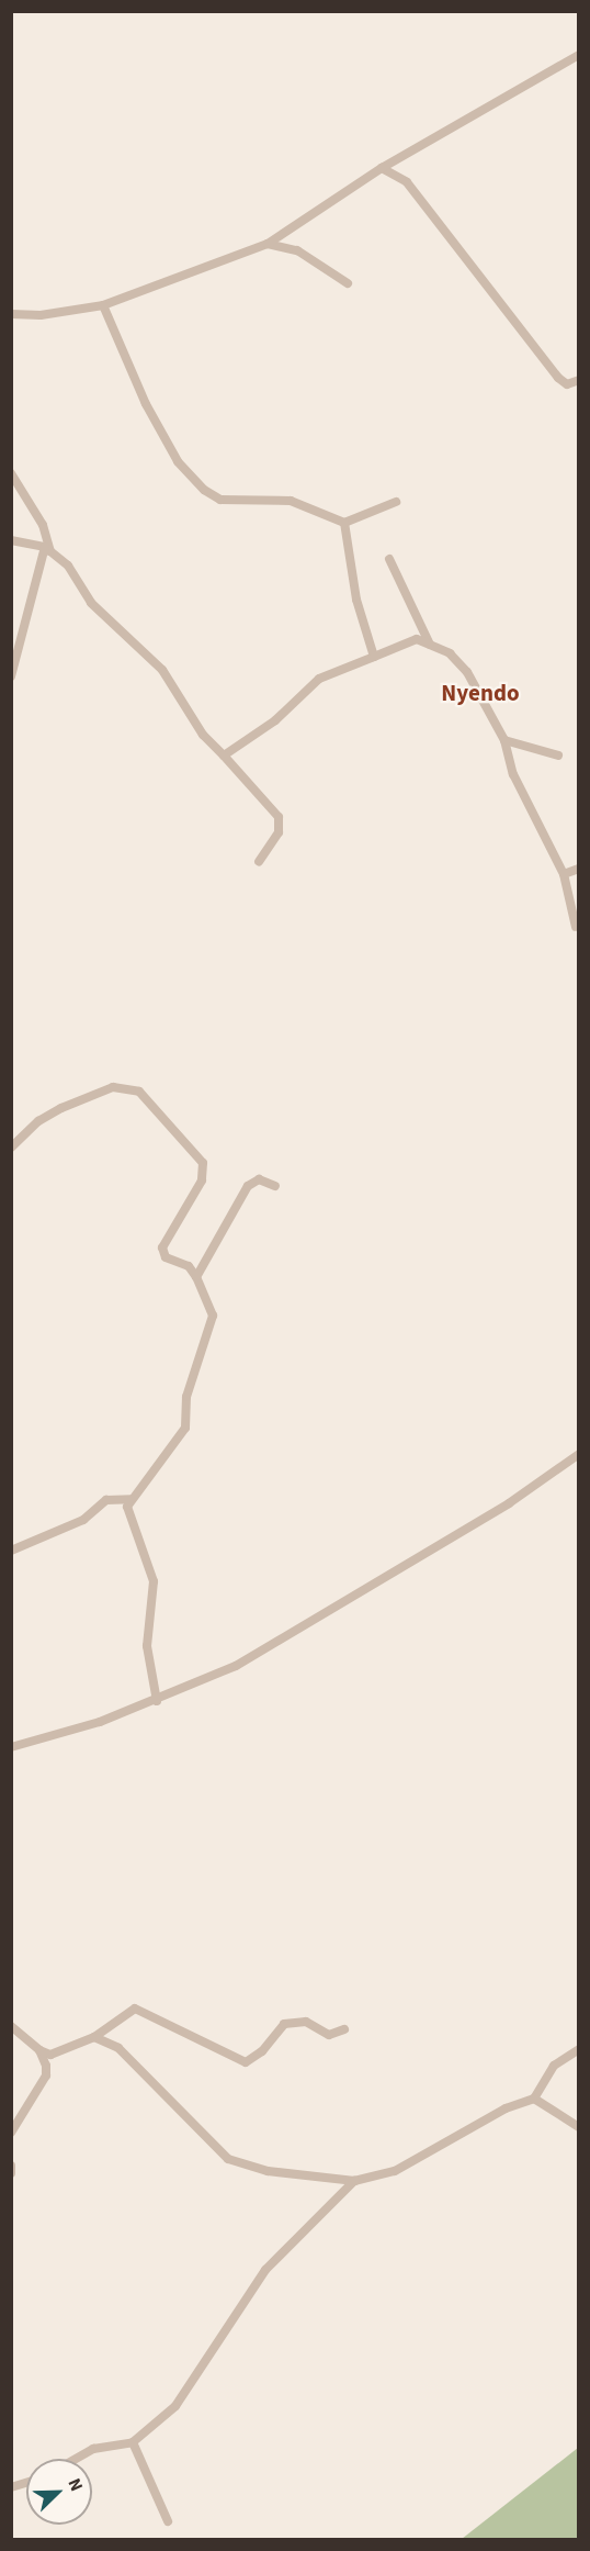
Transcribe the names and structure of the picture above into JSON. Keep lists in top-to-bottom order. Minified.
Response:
{"districts":["Nyendo"],"north":"top right"}
